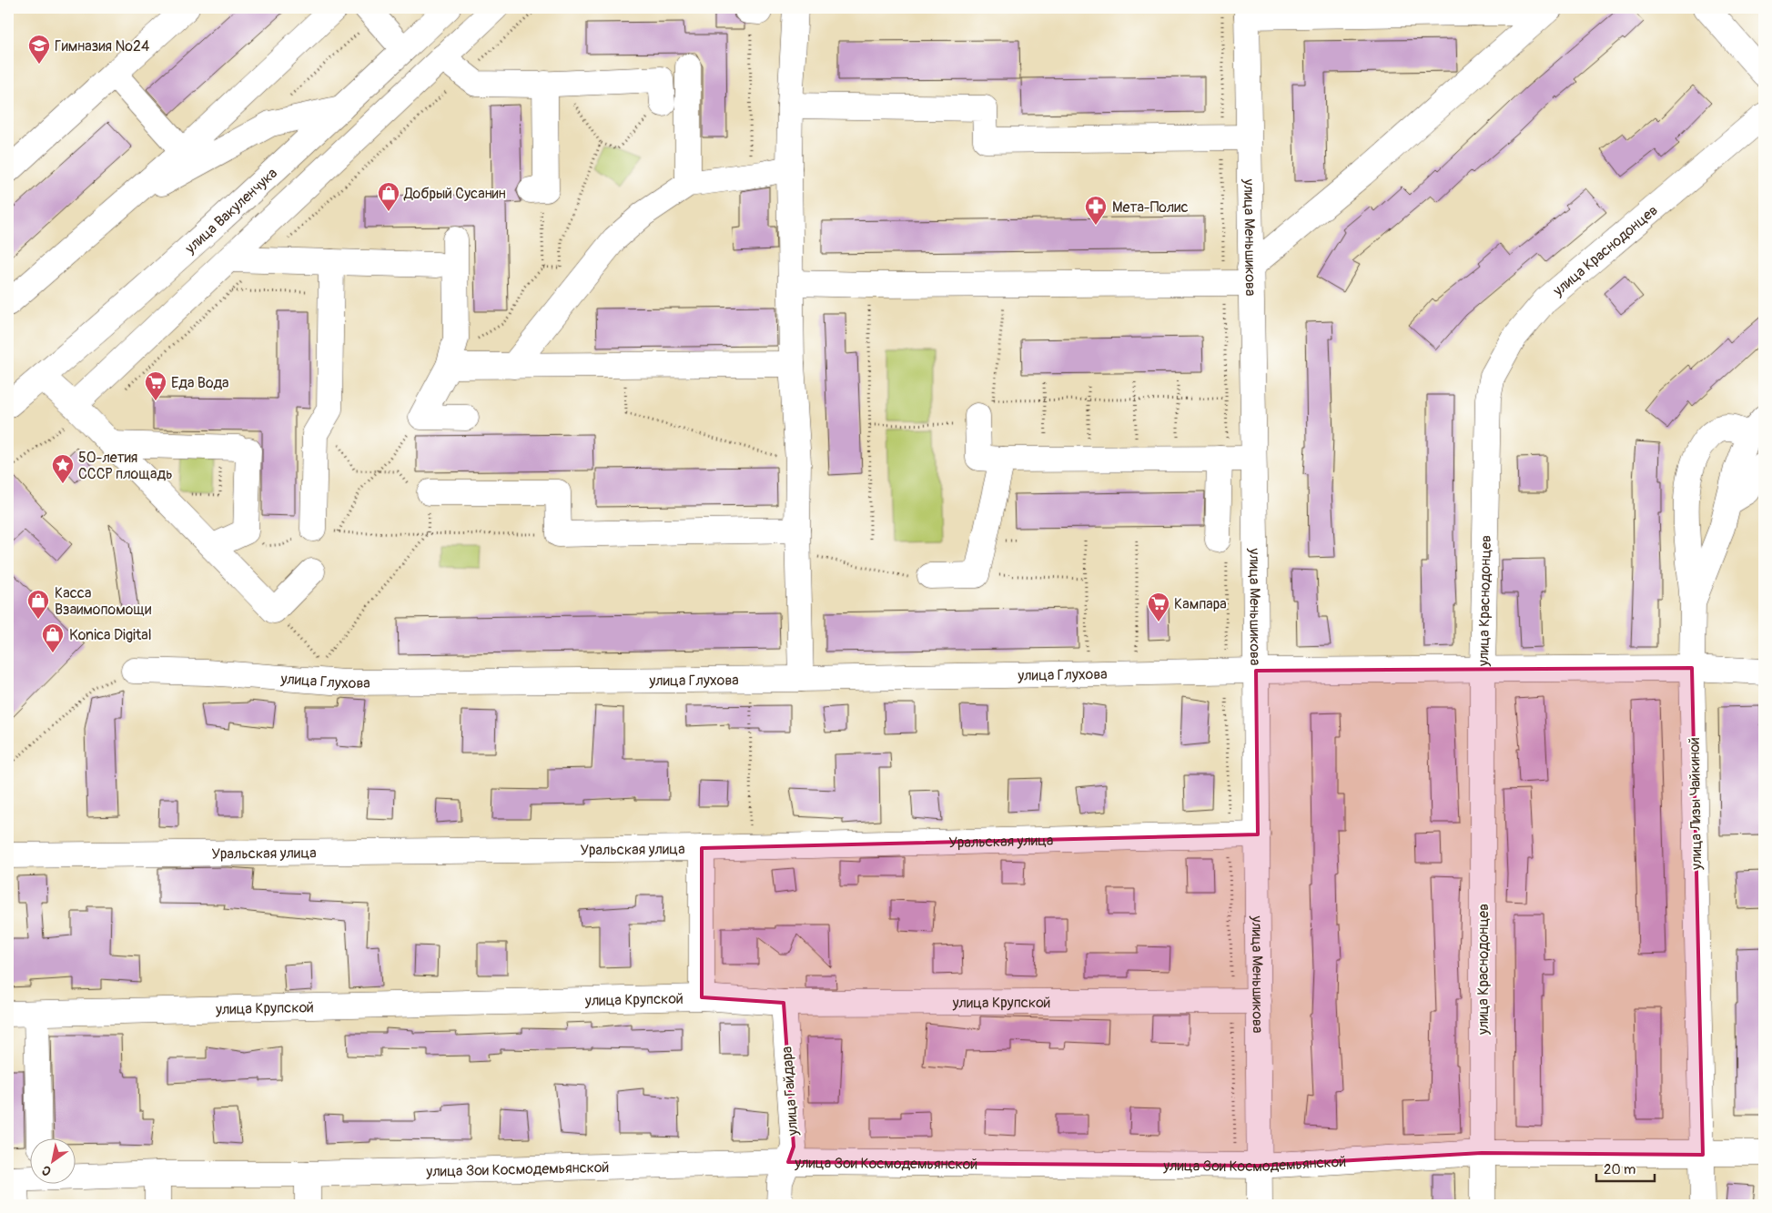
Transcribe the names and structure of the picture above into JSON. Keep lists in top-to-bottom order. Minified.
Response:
{"streets":{"street":["улица Вакуленчука","улица Меньшикова","улица Краснодонцев","улица Глухова","улица Лизы Чайкиной","Уральская улица","улица Крупской","улица Гайдара","улица Зои Космодемьянской"]},"crossings":[["улица Меньшикова","улица Глухова"],["улица Меньшикова","Уральская улица"],["улица Меньшикова","улица Крупской"],["улица Меньшикова","улица Зои Космодемьянской"],["улица Краснодонцев","улица Глухова"],["улица Краснодонцев","улица Зои Космодемьянской"],["улица Глухова","улица Лизы Чайкиной"],["улица Лизы Чайкиной","улица Зои Космодемьянской"],["улица Крупской","улица Гайдара"],["улица Гайдара","улица Зои Космодемьянской"]],"places":{"school or university":["Гимназия №24"],"shop":["Добрый Сусанин","Касса Взаимопомощи","Konica Digital"],"pharmacy":["Мета-Полис"],"supermarket":["Еда Вода","Кампара"],"place":["50-летия СССР площадь"]},"scale_bar":"20 m","north":"bottom left"}
